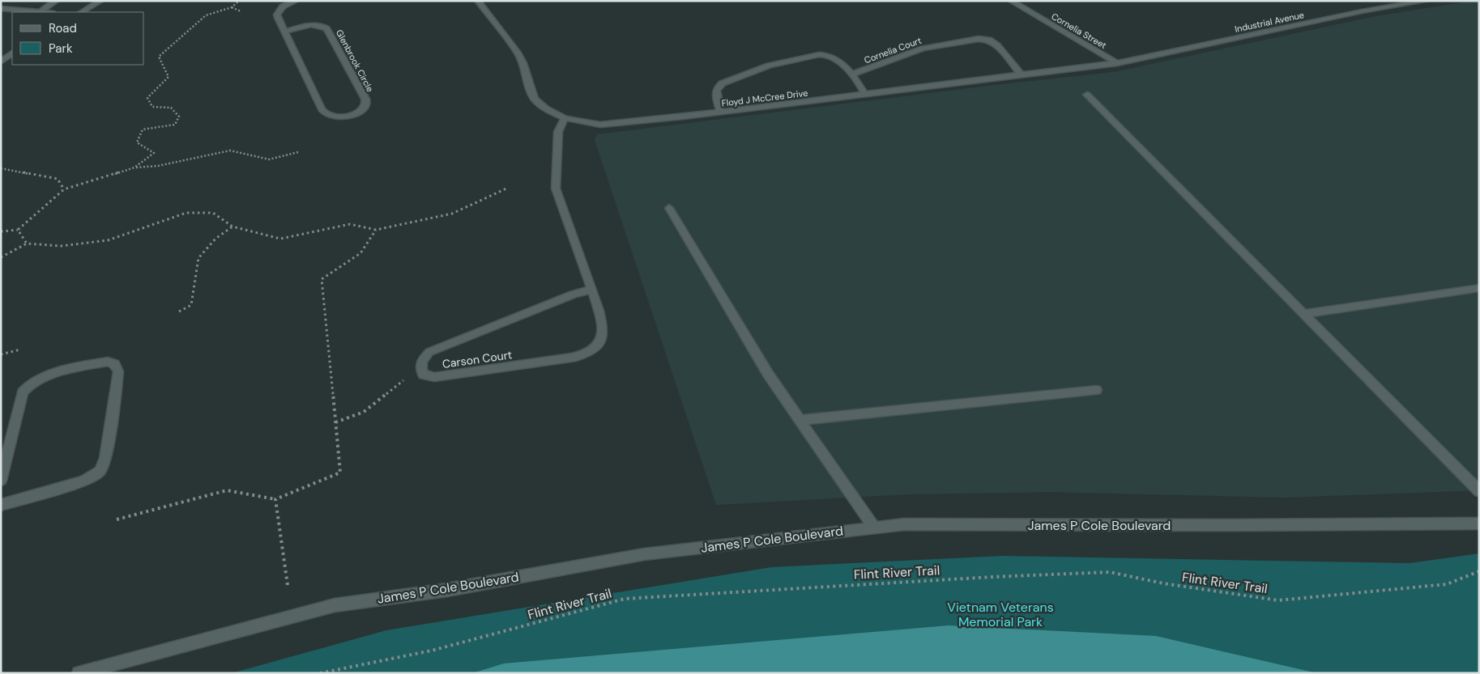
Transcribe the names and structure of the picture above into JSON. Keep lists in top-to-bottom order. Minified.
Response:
{"streets":{"street":["Industrial Avenue","Cornelia Street","Cornelia Court","Glenbrook Circle","Floyd J McCree Drive","Carson Court","James P Cole Boulevard"],"path":["Flint River Trail"]},"crossings":[["Industrial Avenue","Cornelia Street"],["Industrial Avenue","Floyd J McCree Drive"],["Cornelia Street","Floyd J McCree Drive"],["Cornelia Court","Floyd J McCree Drive"],["Floyd J McCree Drive","Carson Court"]],"parks":["Vietnam Veterans Memorial Park"],"legend":["Road","Park"]}
